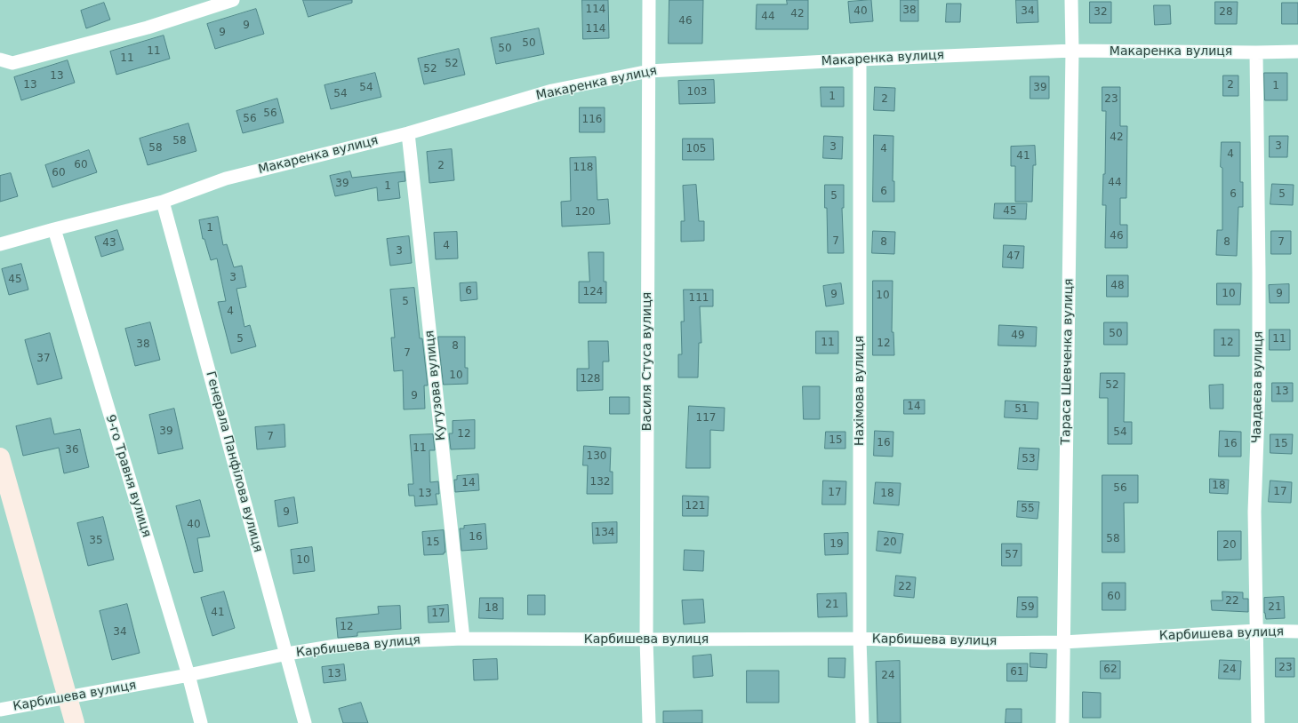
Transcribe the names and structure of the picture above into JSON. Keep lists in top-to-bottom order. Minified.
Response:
{"streets":{"street":["Макаренка вулиця","Василя Стуса вулиця","Тараса Шевченка вулиця","Кутузова вулиця","Чаадаєва вулиця","Нахімова вулиця","Генерала Панфілова вулиця","9-го Травня вулиця","Карбишева вулиця"]},"crossings":[["Макаренка вулиця","Василя Стуса вулиця"],["Макаренка вулиця","Тараса Шевченка вулиця"],["Макаренка вулиця","Кутузова вулиця"],["Макаренка вулиця","Чаадаєва вулиця"],["Макаренка вулиця","Нахімова вулиця"],["Макаренка вулиця","Генерала Панфілова вулиця"],["Макаренка вулиця","9-го Травня вулиця"],["Василя Стуса вулиця","Карбишева вулиця"],["Тараса Шевченка вулиця","Карбишева вулиця"],["Кутузова вулиця","Карбишева вулиця"],["Чаадаєва вулиця","Карбишева вулиця"],["Нахімова вулиця","Карбишева вулиця"],["Генерала Панфілова вулиця","Карбишева вулиця"],["9-го Травня вулиця","Карбишева вулиця"]],"house_numbers":["114","38","40","34","32","28","42","44","46","9","114","9","50","50","11","11","52","52","13","13","2","1","54","39","103","54","1","2","23","56","56","116","42","58","3","3","58","105","4","4","41","60","2","118","60","44","39","1","6","6","5","5","45","120","1","46","7","8","8","7","43","4","3","47","3","45","48","6","124","10","9","9","10","111","5","4","50","49","5","11","11","12","12","38","8","7","37","10","128","52","13","9","14","51","117","39","54","12","7","15","16","16","15","11","36","130","53","132","14","18","56","17","17","13","18","121","55","9","40","134","16","58","35","15","20","19","20","57","10","22","60","22","21","59","21","18","41","17","12","34","23","62","24","61","13","24"]}
